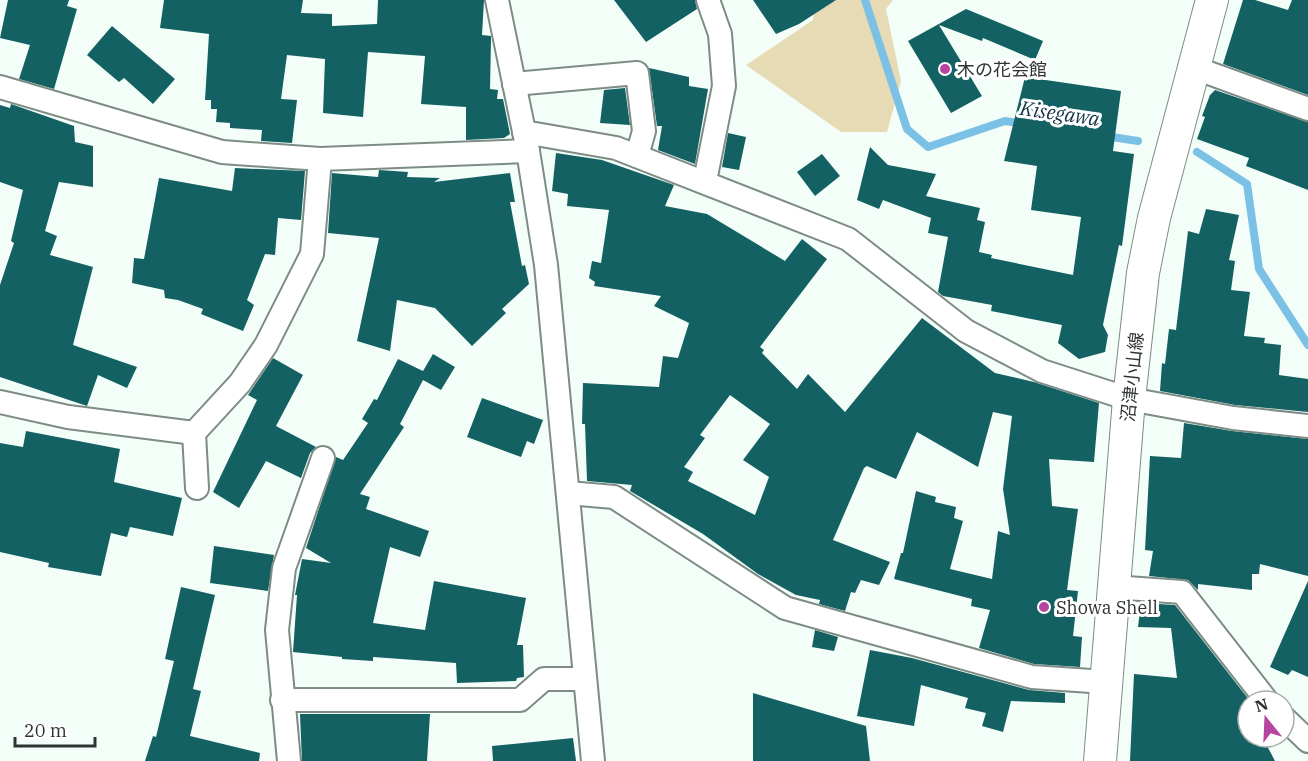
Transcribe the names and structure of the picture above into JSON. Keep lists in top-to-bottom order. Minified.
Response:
{"streets":{"main road":["沼津小山線"]},"water":["Kisegawa"],"places":["木の花会館","Showa Shell"],"scale_bar":"20 m","north":"top"}
